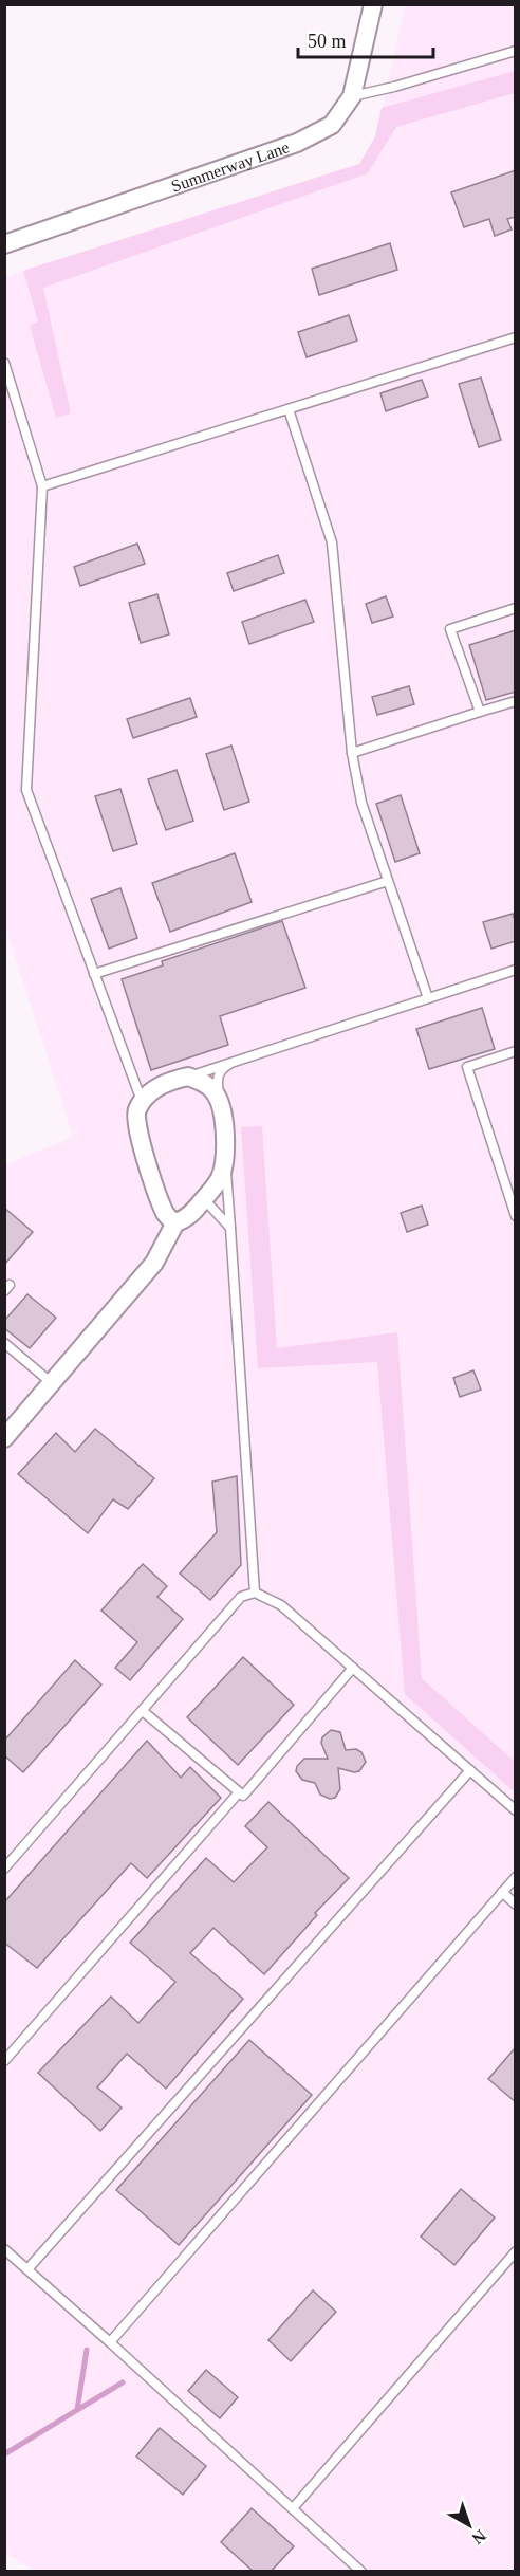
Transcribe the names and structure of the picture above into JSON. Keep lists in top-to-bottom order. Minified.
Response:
{"streets":{"street":["Summerway Lane"]},"scale_bar":"50 m","north":"bottom right"}
